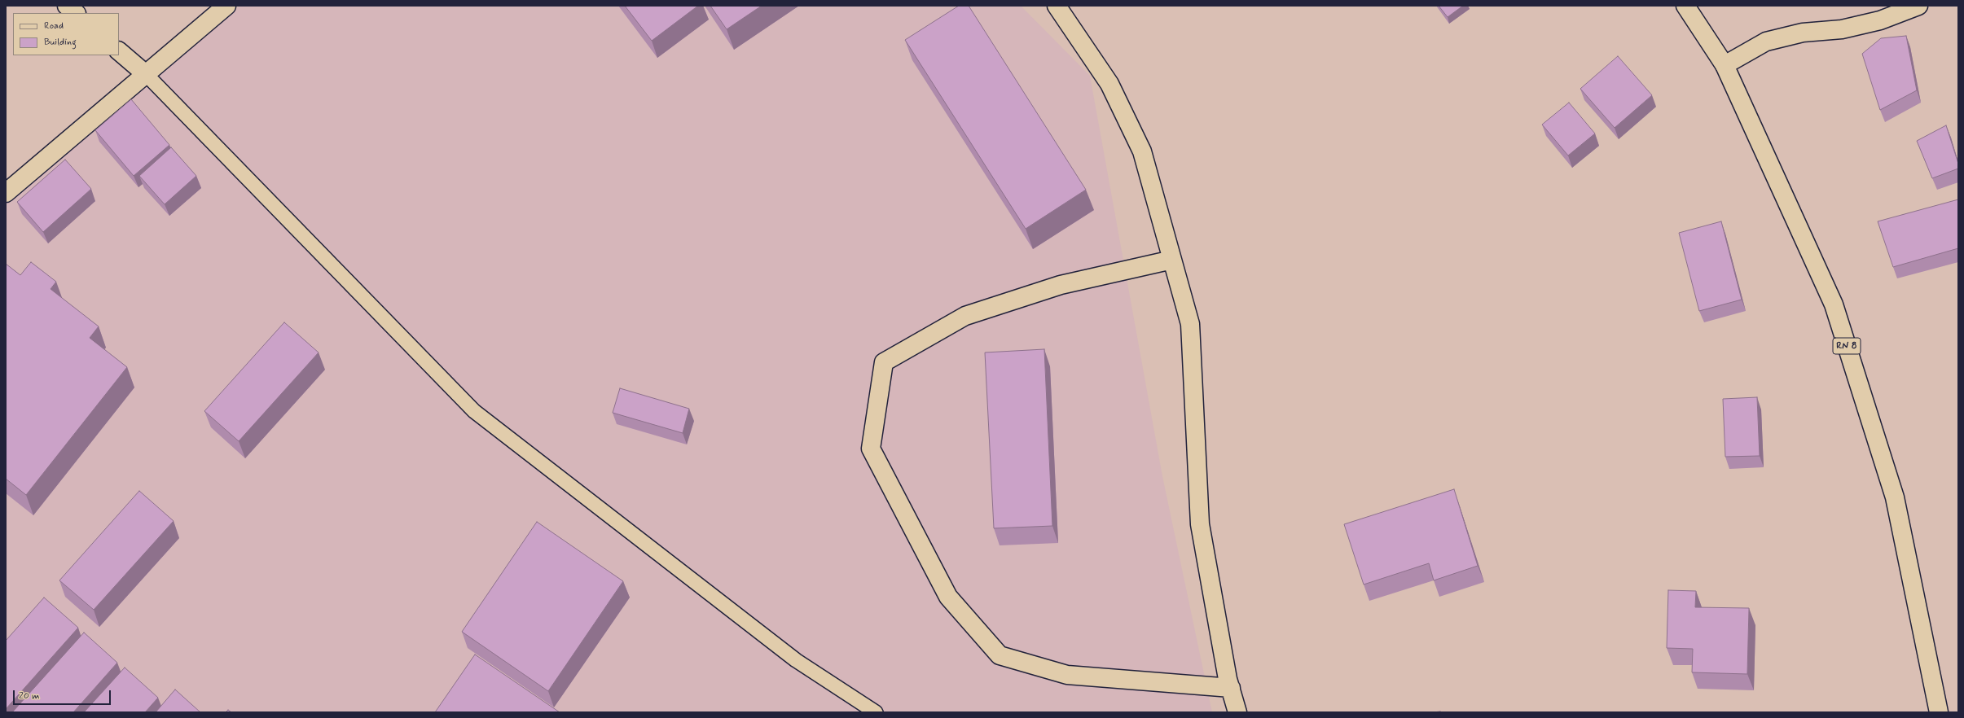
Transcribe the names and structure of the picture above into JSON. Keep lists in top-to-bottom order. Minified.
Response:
{"streets":{"street":["RN 8"]},"legend":["Road","Building"],"scale_bar":"20 m"}
